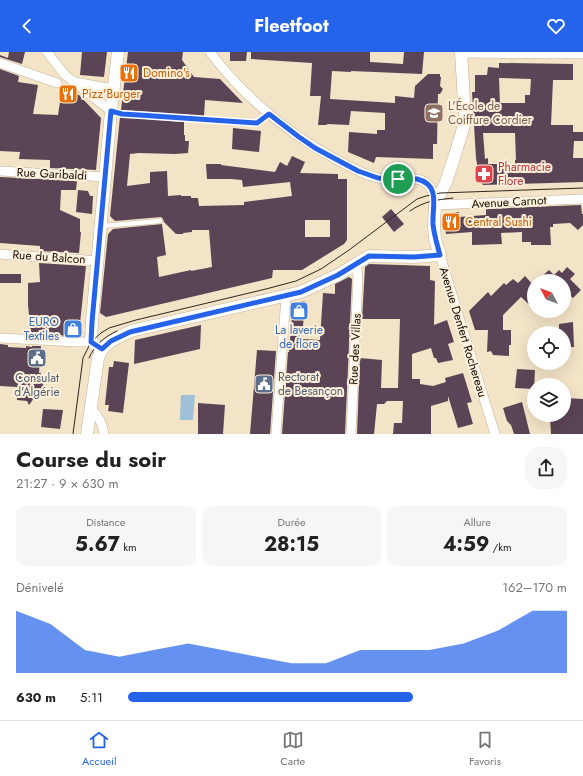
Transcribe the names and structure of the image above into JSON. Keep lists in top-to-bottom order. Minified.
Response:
{"streets":{"main road":["Avenue Denfert Rochereau"],"street":["Rue Garibaldi","Avenue Carnot","Rue du Balcon","Rue des Villas"]},"crossings":[["Avenue Carnot","Avenue Denfert Rochereau"]],"places":{"restaurant":["Domino's","Pizz'Burger","Central Sushi"],"school or university":["L'École de Coiffure Cordier"],"pharmacy":["Pharmacie Flore"],"shop":["La laverie de flore","EURO Textiles"],"public building":["Consulat d'Algérie","Rectorat de Besançon"]},"north":"top left","page":{"header":"Fleetfoot","heading":["Course du soir","21:27 · 9 × 630 m"],"stats":[["Distance","5.67 km"],["Durée","28:15"],["Allure","4:59 /km"]],"chart":["Dénivelé","162–170 m"],"list":[{"name":"630 m","note":"5:11"}],"tabs":["Accueil","Carte","Favoris"]}}
